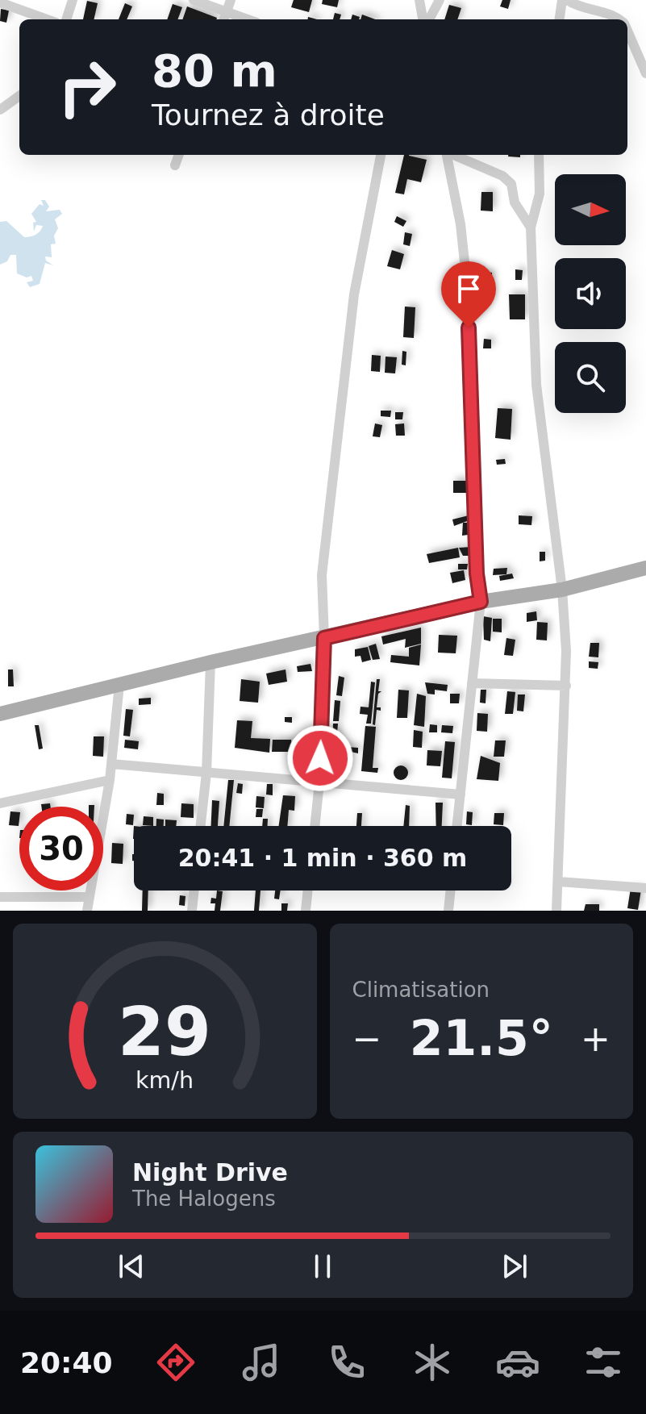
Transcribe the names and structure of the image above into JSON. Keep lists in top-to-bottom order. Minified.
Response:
{"north":"right","page":{"turn":["80 m","Tournez à droite"],"limit":"30","trip":"20:41 · 1 min · 360 m","tile":"Climatisation","heat":["−","21.5°","+"],"song":["Night Drive","The Halogens"],"tabs":"20:40","gauge":["29","km/h"]}}
